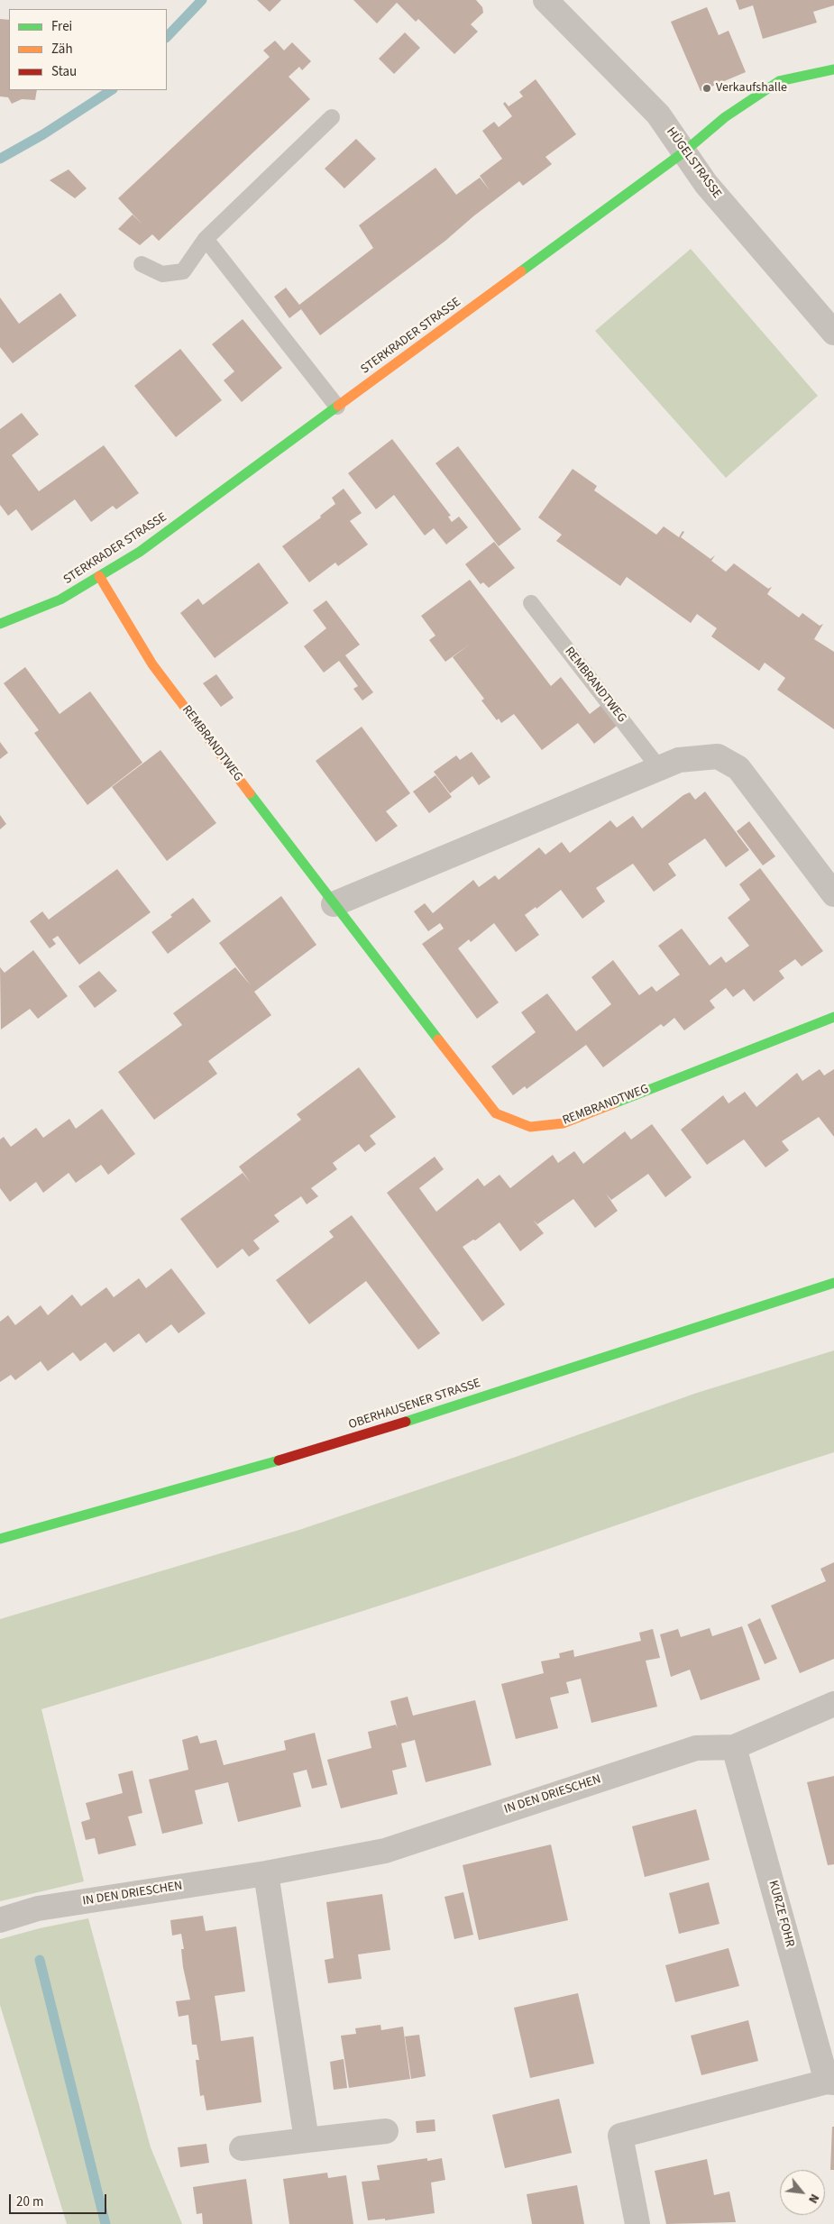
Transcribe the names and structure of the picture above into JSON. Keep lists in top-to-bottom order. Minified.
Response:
{"streets":{"street":["HÜGELSTRASSE","STERKRADER STRASSE","REMBRANDTWEG","OBERHAUSENER STRASSE","IN DEN DRIESCHEN","KURZE FOHR"]},"crossings":[["HÜGELSTRASSE","STERKRADER STRASSE"],["STERKRADER STRASSE","REMBRANDTWEG"],["IN DEN DRIESCHEN","KURZE FOHR"]],"places":["Verkaufshalle"],"legend":["Frei","Zäh","Stau"],"scale_bar":"20 m","north":"bottom right"}
